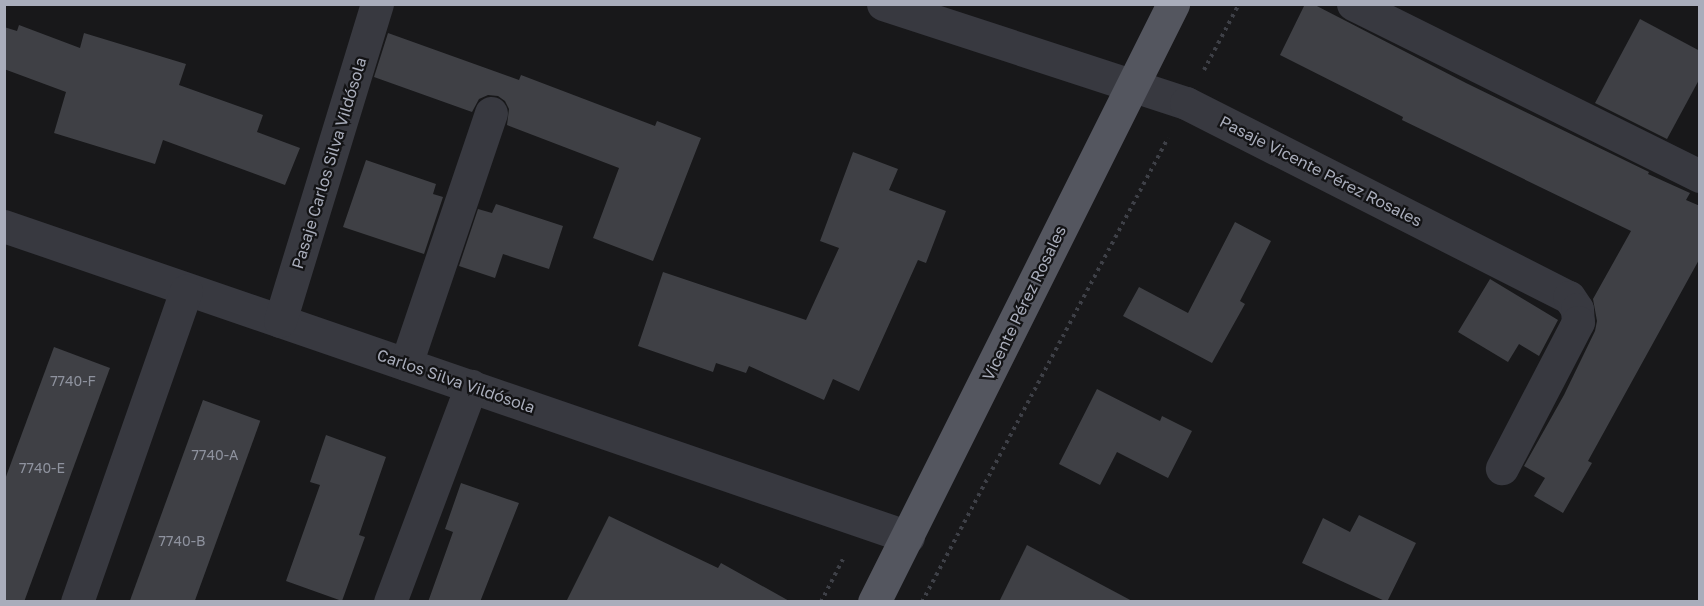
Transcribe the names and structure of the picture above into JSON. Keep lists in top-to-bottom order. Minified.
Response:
{"streets":{"main road":["Vicente Pérez Rosales"],"street":["Pasaje Carlos Silva Vildósola","Pasaje Vicente Pérez Rosales","Carlos Silva Vildósola"]},"crossings":[["Pasaje Carlos Silva Vildósola","Carlos Silva Vildósola"],["Pasaje Vicente Pérez Rosales","Vicente Pérez Rosales"],["Vicente Pérez Rosales","Carlos Silva Vildósola"]],"house_numbers":["7740-F","7740-A","7740-E","7740-B"]}
